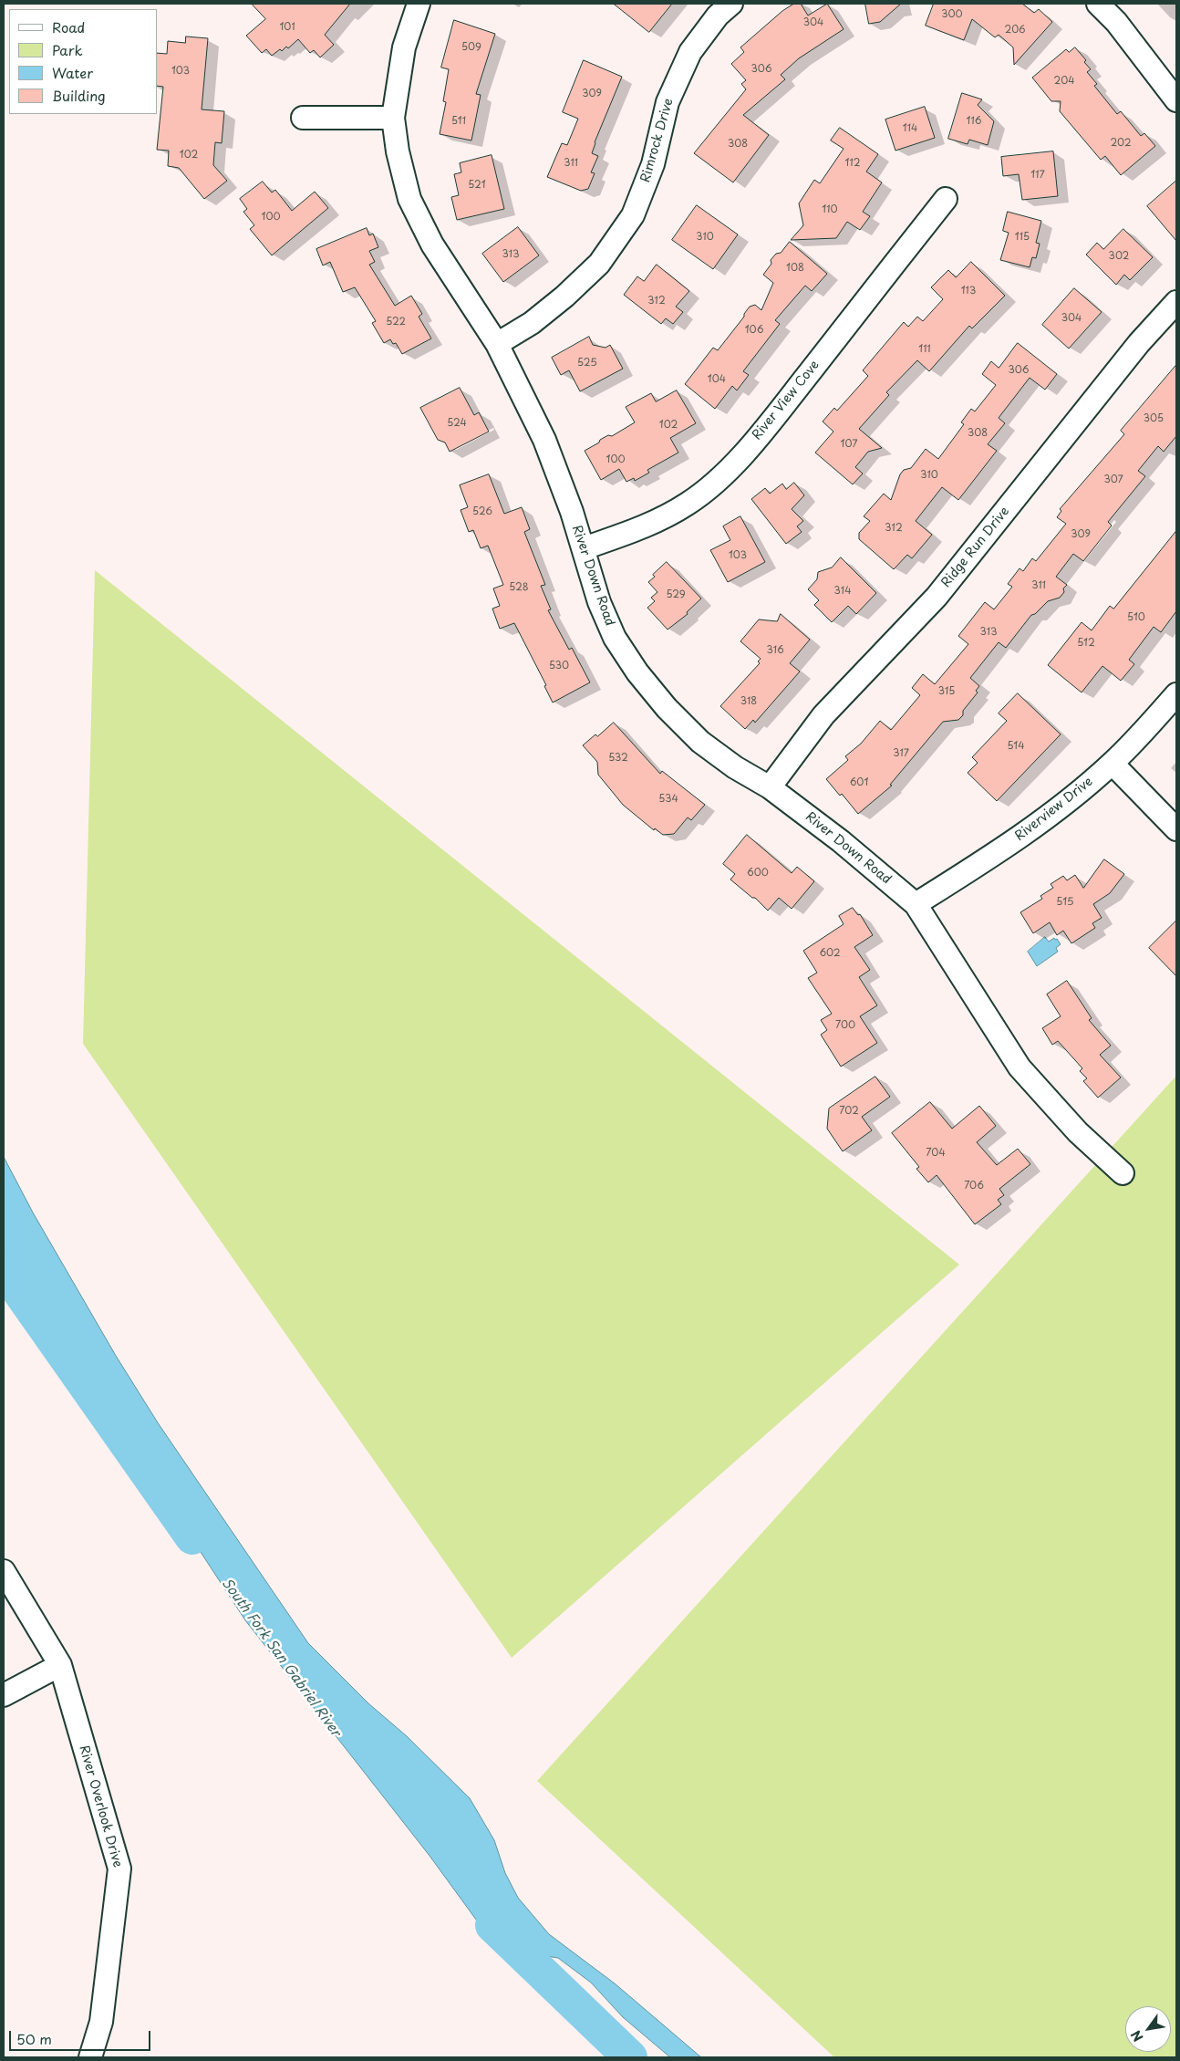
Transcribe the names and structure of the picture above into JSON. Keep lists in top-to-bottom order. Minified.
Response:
{"streets":{"street":["Rimrock Drive","River View Cove","Ridge Run Drive","River Down Road","Riverview Drive","River Overlook Drive"]},"crossings":[["Rimrock Drive","River Down Road"],["River View Cove","River Down Road"],["Ridge Run Drive","River Down Road"],["River Down Road","Riverview Drive"]],"water":["South Fork San Gabriel River"],"house_numbers":["300","304","101","206","509","306","103","204","309","511","116","114","202","308","102","311","112","117","521","110","100","310","115","313","302","108","113","312","304","522","106","111","525","306","104","305","524","102","308","107","100","310","307","526","312","309","103","311","528","314","529","510","313","512","316","530","315","318","514","317","532","601","534","600","515","602","700","702","704","706"],"legend":["Road","Park","Water","Building"],"scale_bar":"50 m","north":"bottom left"}
